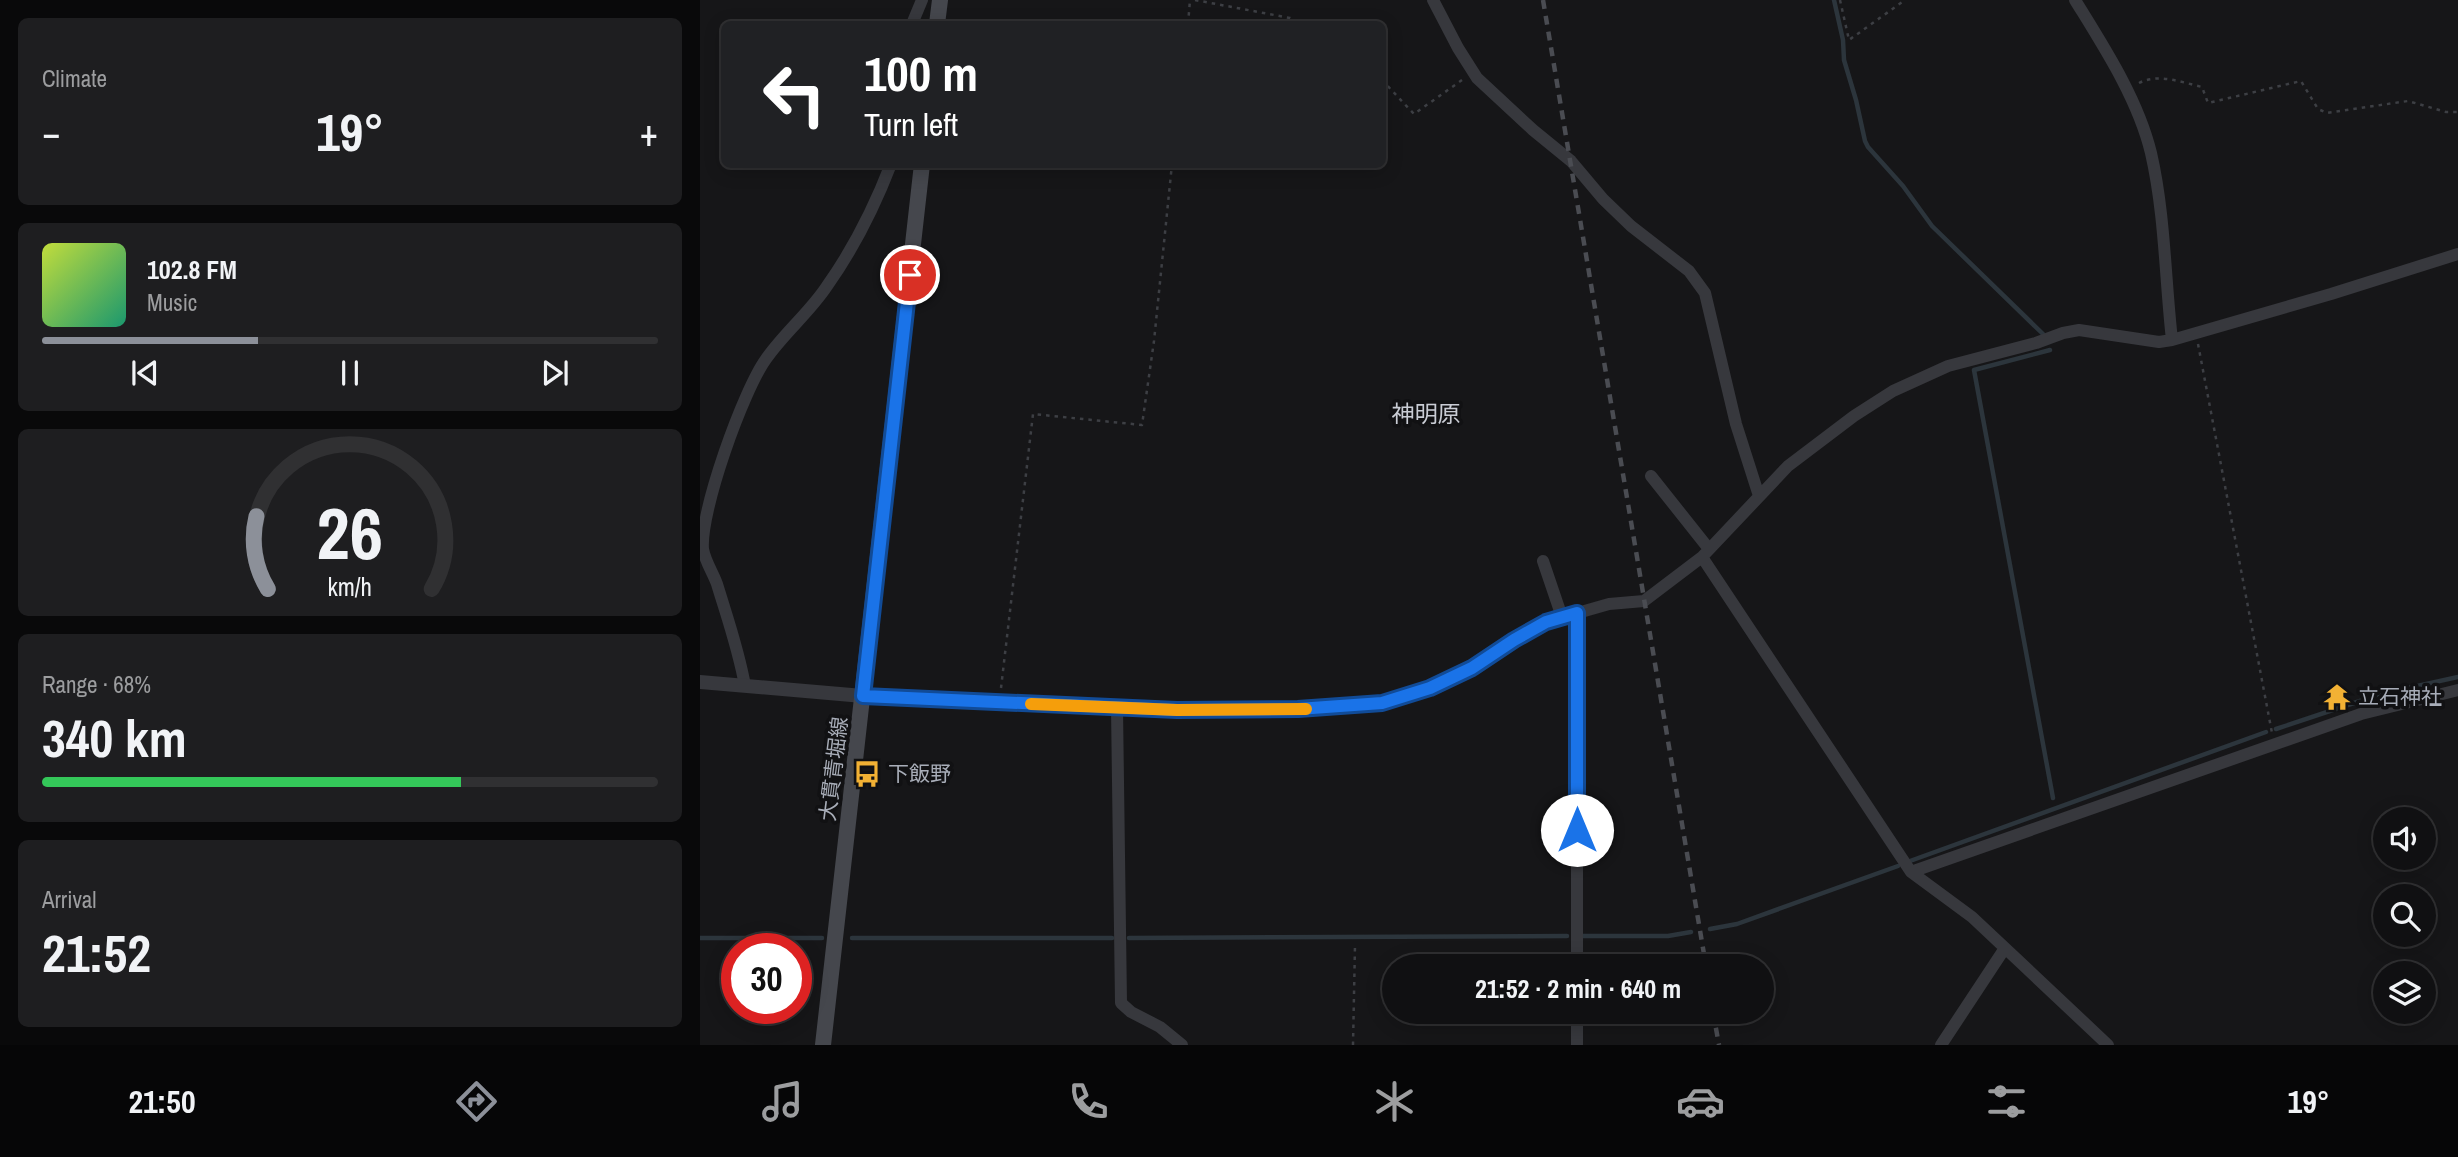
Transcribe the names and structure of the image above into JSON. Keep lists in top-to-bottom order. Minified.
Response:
{"streets":{"main road":["大貫青堀線"]},"districts":["神明原"],"places":{"temple":["立石神社"],"bus stop":["下飯野"]},"page":{"tile":["Climate",["Range · 68%","340 km"],["Arrival","21:52"]],"turn":["100 m","Turn left"],"heat":["−","19°","+"],"song":["102.8 FM","Music"],"limit":"30","trip":"21:52 · 2 min · 640 m","tabs":["21:50","19°"],"gauge":["26","km/h"]}}
